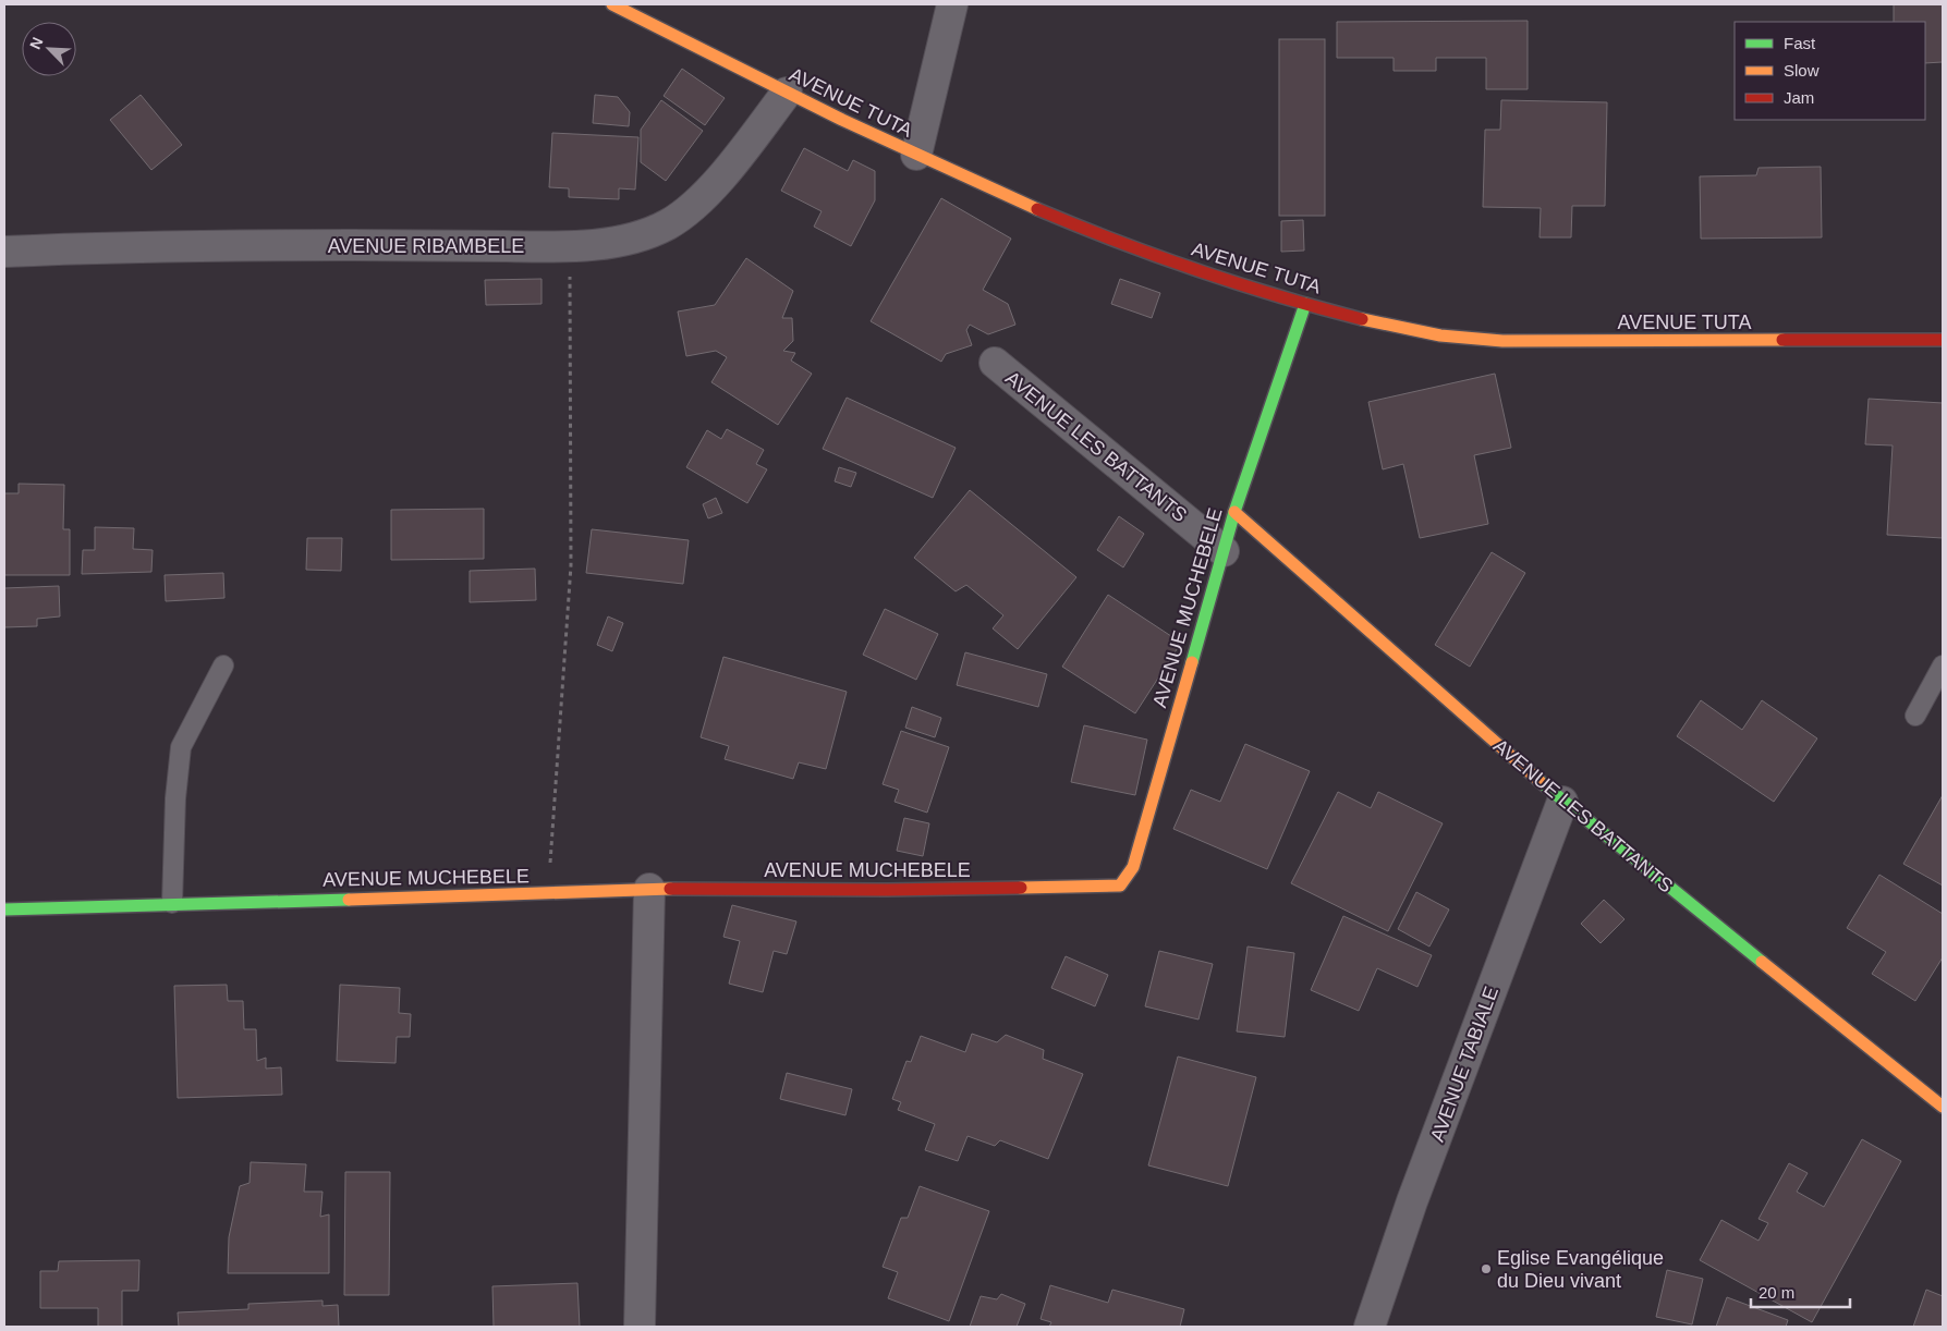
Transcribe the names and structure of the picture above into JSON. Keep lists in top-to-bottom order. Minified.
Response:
{"streets":{"street":["AVENUE TUTA","AVENUE RIBAMBELE","AVENUE LES BATTANTS","AVENUE MUCHEBELE","AVENUE TABIALE"]},"crossings":[["AVENUE TUTA","AVENUE RIBAMBELE"],["AVENUE TUTA","AVENUE MUCHEBELE"],["AVENUE LES BATTANTS","AVENUE MUCHEBELE"],["AVENUE LES BATTANTS","AVENUE TABIALE"]],"places":["Eglise Evangélique du Dieu vivant"],"legend":["Fast","Slow","Jam"],"scale_bar":"20 m","north":"top left"}
